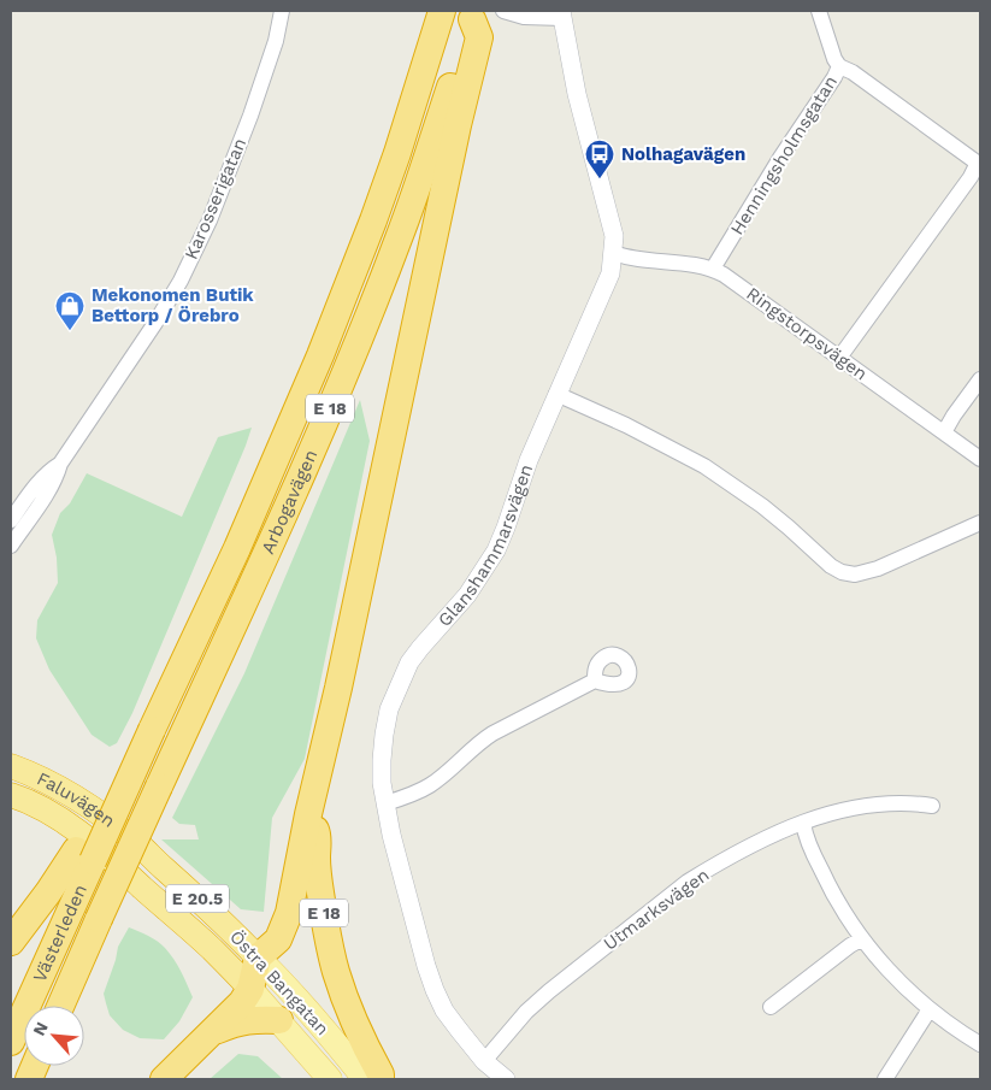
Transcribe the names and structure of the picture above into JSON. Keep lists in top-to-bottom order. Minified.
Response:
{"streets":{"highway":["E 18","Arbogavägen","Faluvägen","E 20.5","Västerleden","Östra Bangatan"],"street":["Henningsholmsgatan","Karosserigatan","Ringstorpsvägen","Glanshammarsvägen","Utmarksvägen"]},"crossings":[["Henningsholmsgatan","Ringstorpsvägen"],["Ringstorpsvägen","Glanshammarsvägen"],["E 18","Arbogavägen"],["E 18","Västerleden"],["E 18","Östra Bangatan"],["Arbogavägen","Faluvägen"],["Arbogavägen","Västerleden"],["Arbogavägen","Östra Bangatan"],["Glanshammarsvägen","Utmarksvägen"],["Faluvägen","Västerleden"],["Faluvägen","Östra Bangatan"],["Västerleden","Östra Bangatan"]],"places":{"bus stop":["Nolhagavägen"],"shop":["Mekonomen Butik Bettorp / Örebro"]},"north":"top left"}
